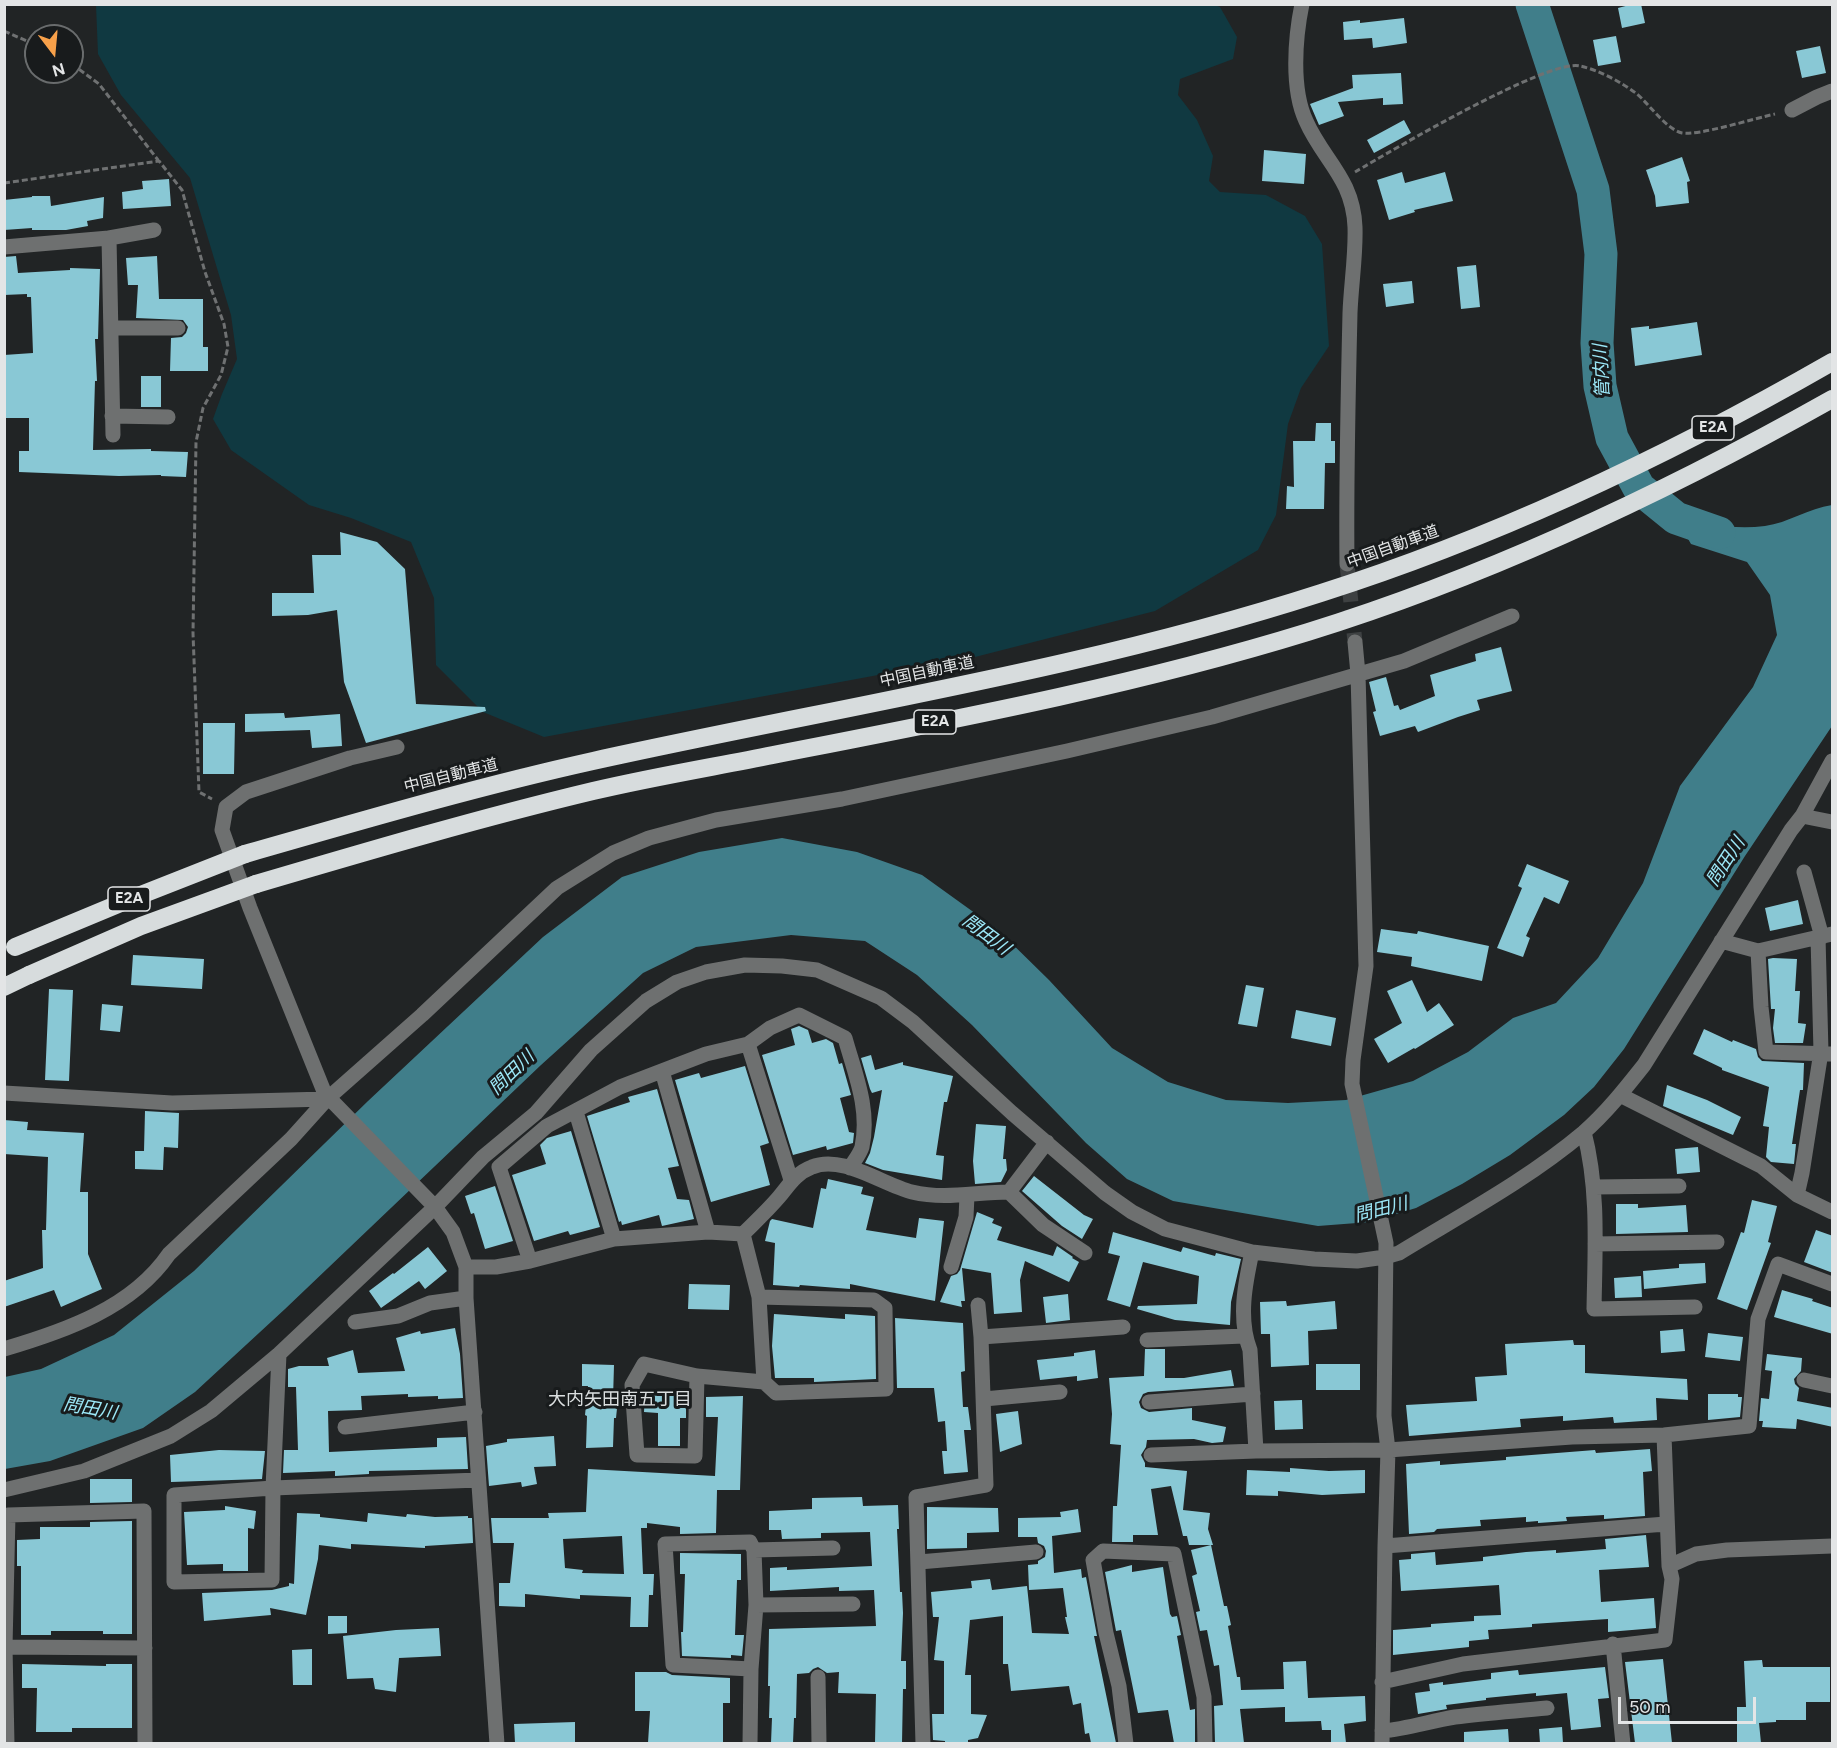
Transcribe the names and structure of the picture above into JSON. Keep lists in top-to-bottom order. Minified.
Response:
{"streets":{"highway":["E2A","中国自動車道"]},"districts":["大内矢田南五丁目"],"water":["管内川","問田川"],"scale_bar":"50 m","north":"bottom"}
